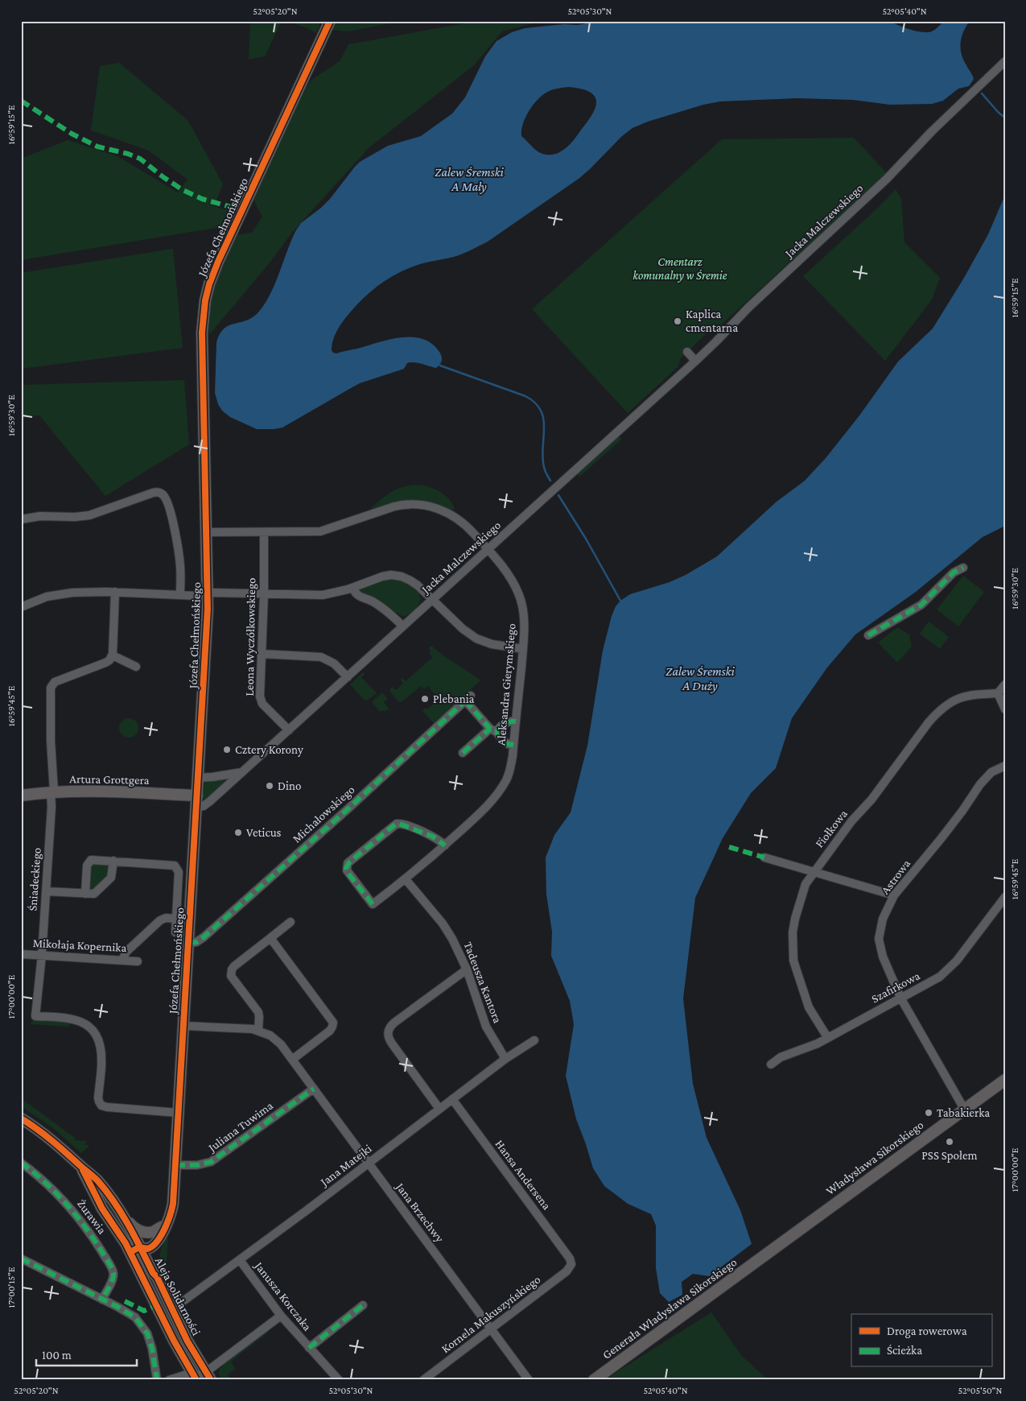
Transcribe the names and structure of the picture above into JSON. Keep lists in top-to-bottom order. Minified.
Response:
{"streets":{"street":["Jacka Malczewskiego","Józefa Chełmońskiego","Leona Wyczółkowskiego","Aleksandra Gierymskiego","Artura Grottgera","Michałowskiego","Fiołkowa","Astrowa","Śniadeckiego","Mikołaja Kopernika","Tadeusza Kantora","Szafirkowa","Juliana Tuwima","Władysława Sikorskiego","Jana Matejki","Hansa Andersena","Jana Brzechwy","Żurawia","Aleja Solidarności","Janusza Korczaka","Generała Władysława Sikorskiego","Kornela Makuszyńskiego"]},"crossings":[["Jacka Malczewskiego","Józefa Chełmońskiego"],["Jacka Malczewskiego","Leona Wyczółkowskiego"],["Jacka Malczewskiego","Aleksandra Gierymskiego"],["Jacka Malczewskiego","Artura Grottgera"],["Józefa Chełmońskiego","Aleksandra Gierymskiego"],["Józefa Chełmońskiego","Artura Grottgera"],["Józefa Chełmońskiego","Michałowskiego"],["Józefa Chełmońskiego","Śniadeckiego"],["Józefa Chełmońskiego","Juliana Tuwima"],["Józefa Chełmońskiego","Jana Brzechwy"],["Józefa Chełmońskiego","Aleja Solidarności"],["Leona Wyczółkowskiego","Aleksandra Gierymskiego"],["Aleksandra Gierymskiego","Tadeusza Kantora"],["Artura Grottgera","Śniadeckiego"],["Fiołkowa","Szafirkowa"],["Astrowa","Szafirkowa"],["Astrowa","Władysława Sikorskiego"],["Śniadeckiego","Mikołaja Kopernika"],["Tadeusza Kantora","Jana Matejki"],["Juliana Tuwima","Jana Brzechwy"],["Władysława Sikorskiego","Generała Władysława Sikorskiego"],["Jana Matejki","Hansa Andersena"],["Jana Matejki","Jana Brzechwy"],["Jana Matejki","Aleja Solidarności"],["Jana Matejki","Janusza Korczaka"],["Hansa Andersena","Kornela Makuszyńskiego"],["Jana Brzechwy","Kornela Makuszyńskiego"]],"water":["Zalew Śremski A Mały","Zalew Śremski A Duży"],"parks":["Cmentarz komunalny w Śremie"],"places":["Kaplica cmentarna","Plebania","Cztery Korony","Dino","Veticus","Tabakierka","PSS Społem"],"legend":["Droga rowerowa","Ścieżka"],"scale_bar":"100 m","coordinates":["52°05'20\"N","52°05'30\"N","52°05'40\"N","16°59'15\"E","16°59'30\"E","16°59'45\"E","17°00'00\"E","17°00'15\"E","52°05'50\"N"]}
